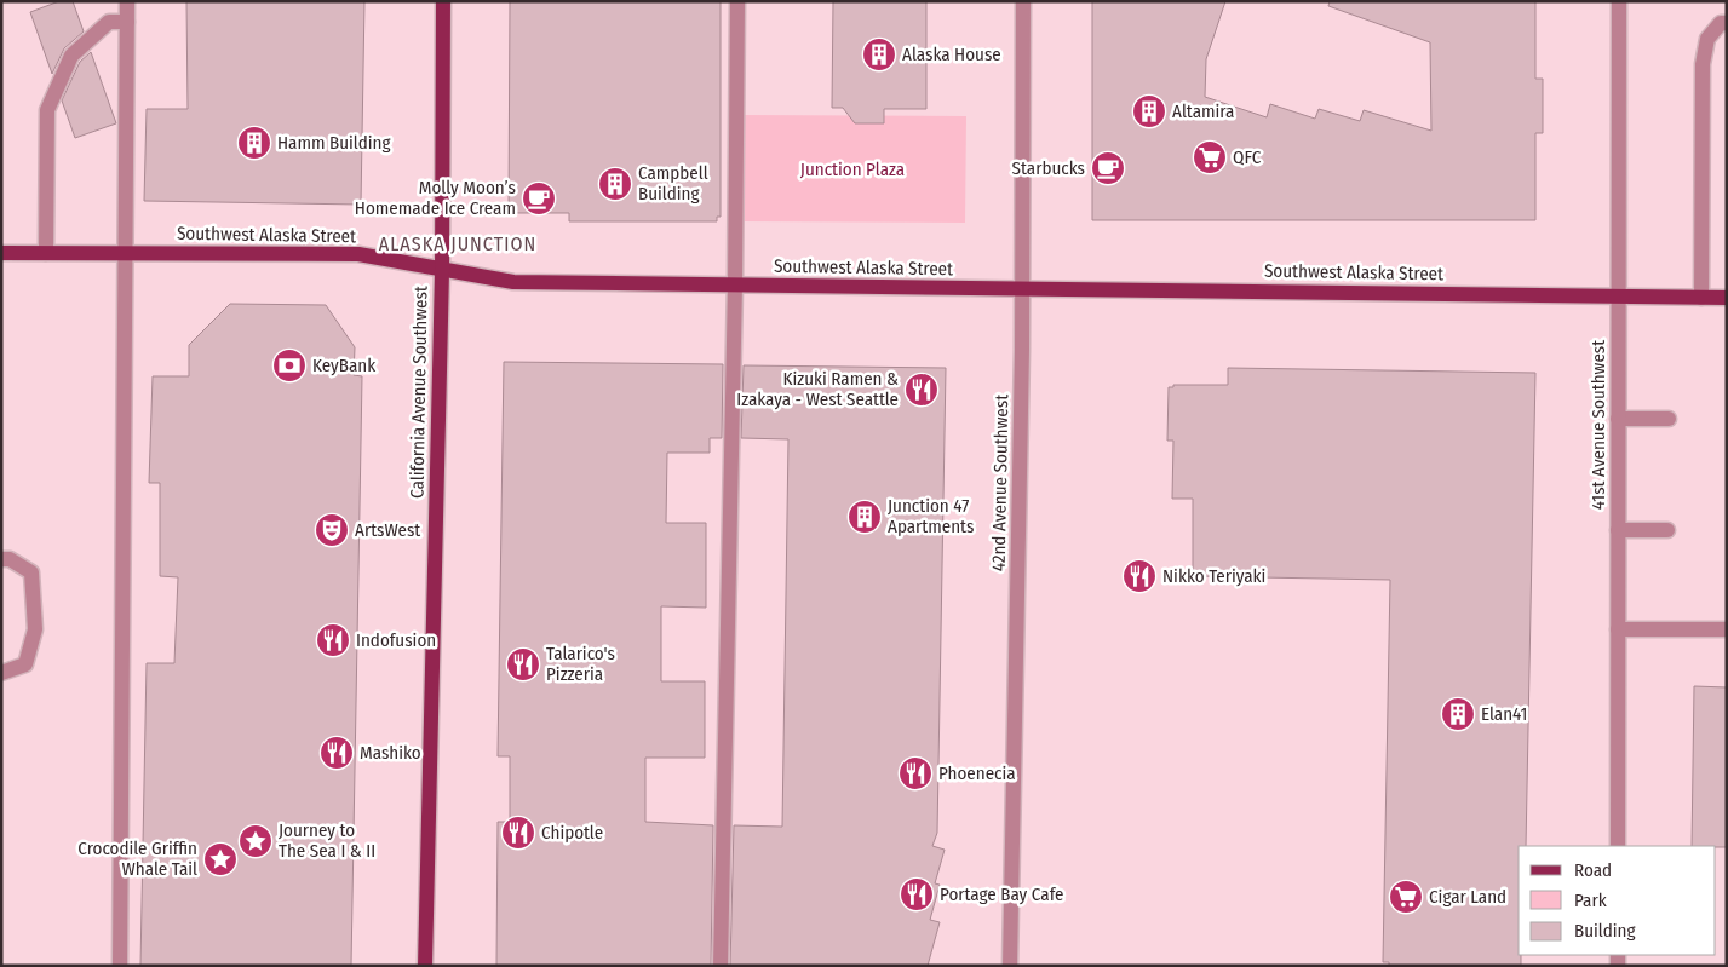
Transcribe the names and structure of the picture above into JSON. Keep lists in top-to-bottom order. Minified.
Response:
{"streets":{"main road":["Southwest Alaska Street","California Avenue Southwest"],"street":["41st Avenue Southwest","42nd Avenue Southwest"]},"crossings":[["Southwest Alaska Street","California Avenue Southwest"],["Southwest Alaska Street","41st Avenue Southwest"],["Southwest Alaska Street","42nd Avenue Southwest"]],"districts":["ALASKA JUNCTION"],"parks":["Junction Plaza"],"places":{"building":["Alaska House","Altamira","Hamm Building","Campbell Building","Junction 47 Apartments","Elan41"],"supermarket":["QFC","Cigar Land"],"cafe":["Starbucks","Molly Moon’s Homemade Ice Cream"],"bank":["KeyBank"],"restaurant":["Kizuki Ramen & Izakaya - West Seattle","Nikko Teriyaki","Indofusion","Talarico's Pizzeria","Mashiko","Phoenecia","Chipotle","Portage Bay Cafe"],"theatre":["ArtsWest"],"place":["Journey to The Sea I & II","Crocodile Griffin Whale Tail"]},"legend":["Road","Park","Building"]}
